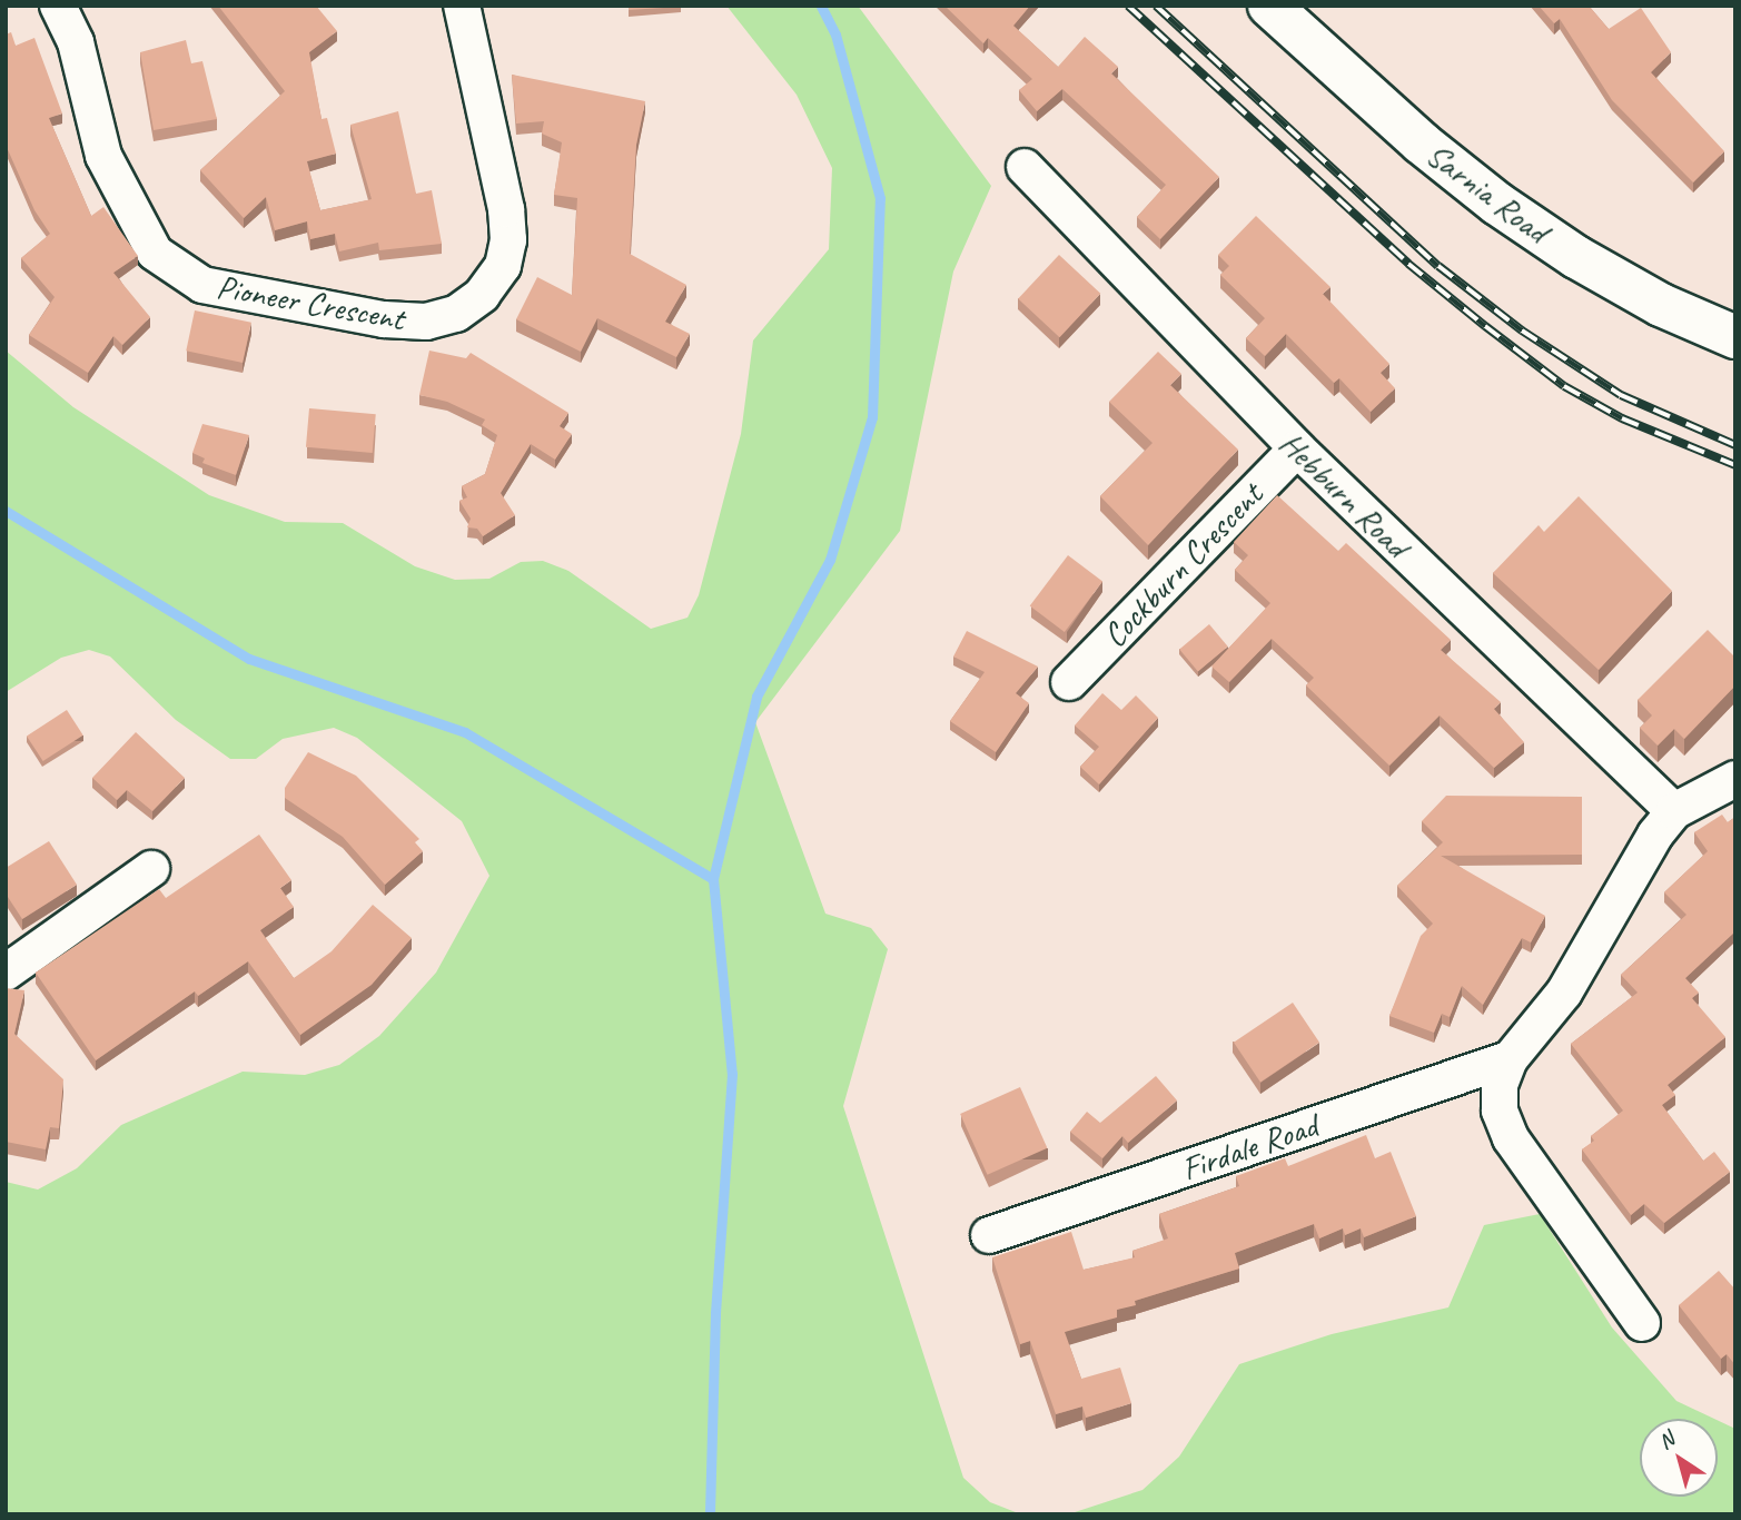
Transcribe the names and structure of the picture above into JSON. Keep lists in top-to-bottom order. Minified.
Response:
{"streets":{"main road":["Sarnia Road"],"street":["Pioneer Crescent","Hebburn Road","Cockburn Crescent","Firdale Road"]},"crossings":[["Hebburn Road","Cockburn Crescent"]],"north":"top left"}
